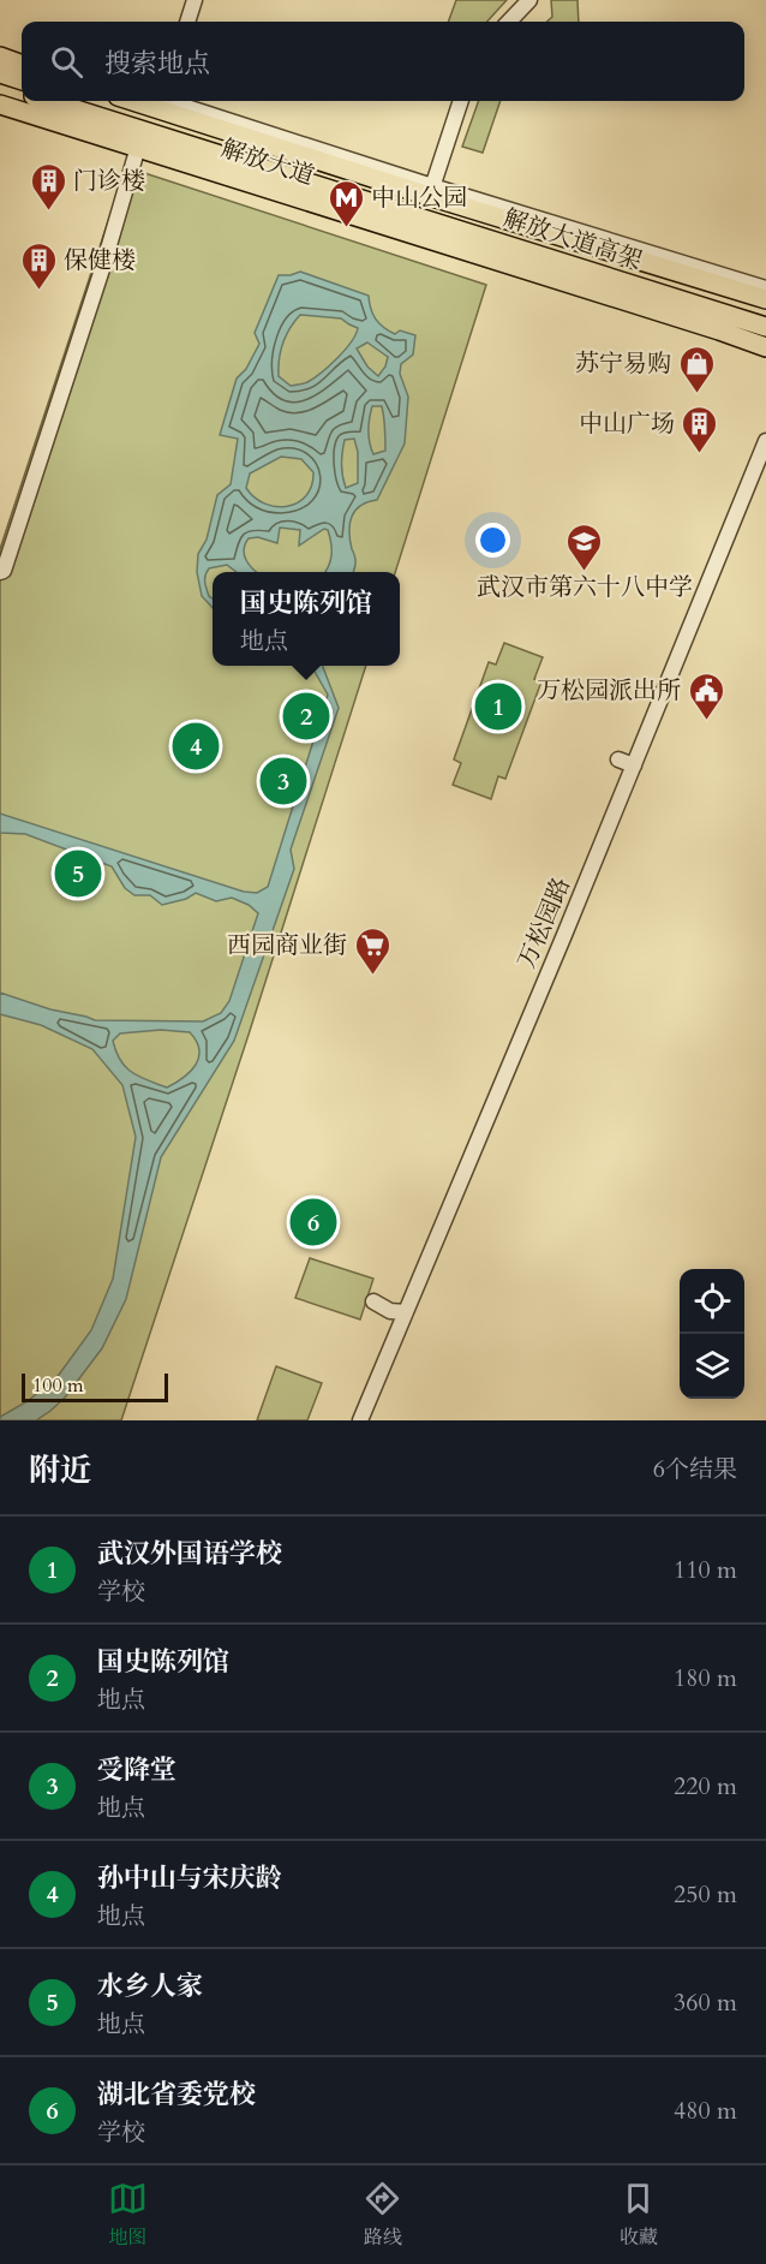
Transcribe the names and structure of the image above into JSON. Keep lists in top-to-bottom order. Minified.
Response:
{"streets":{"main road":["解放大道","解放大道高架"],"street":["万松园路"]},"places":{"building":["门诊楼","保健楼","中山广场"],"metro station":["中山公园"],"shop":["苏宁易购"],"school or university":["武汉市第六十八中学"],"public building":["万松园派出所"],"supermarket":["西园商业街"]},"scale_bar":"100 m","page":{"search":"搜索地点","popup":["国史陈列馆","地点"],"pins":["1","2","4","3","5","6"],"scale":"100 m","heading":["附近","6个结果"],"list":[{"mark":"1","name":"武汉外国语学校","note":"学校","value":"110 m"},{"mark":"2","name":"国史陈列馆","note":"地点","value":"180 m"},{"mark":"3","name":"受降堂","note":"地点","value":"220 m"},{"mark":"4","name":"孙中山与宋庆龄","note":"地点","value":"250 m"},{"mark":"5","name":"水乡人家","note":"地点","value":"360 m"},{"mark":"6","name":"湖北省委党校","note":"学校","value":"480 m"}],"nav":["地图","路线","收藏"]}}
